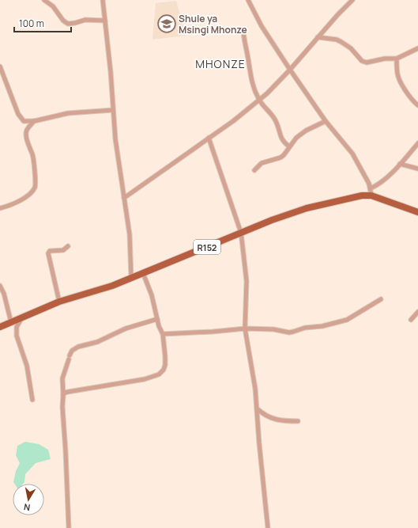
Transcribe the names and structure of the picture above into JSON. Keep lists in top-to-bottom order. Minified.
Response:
{"streets":{"main road":["R152"]},"districts":["MHONZE"],"places":{"school or university":["Shule ya Msingi Mhonze"]},"scale_bar":"100 m","north":"bottom"}
